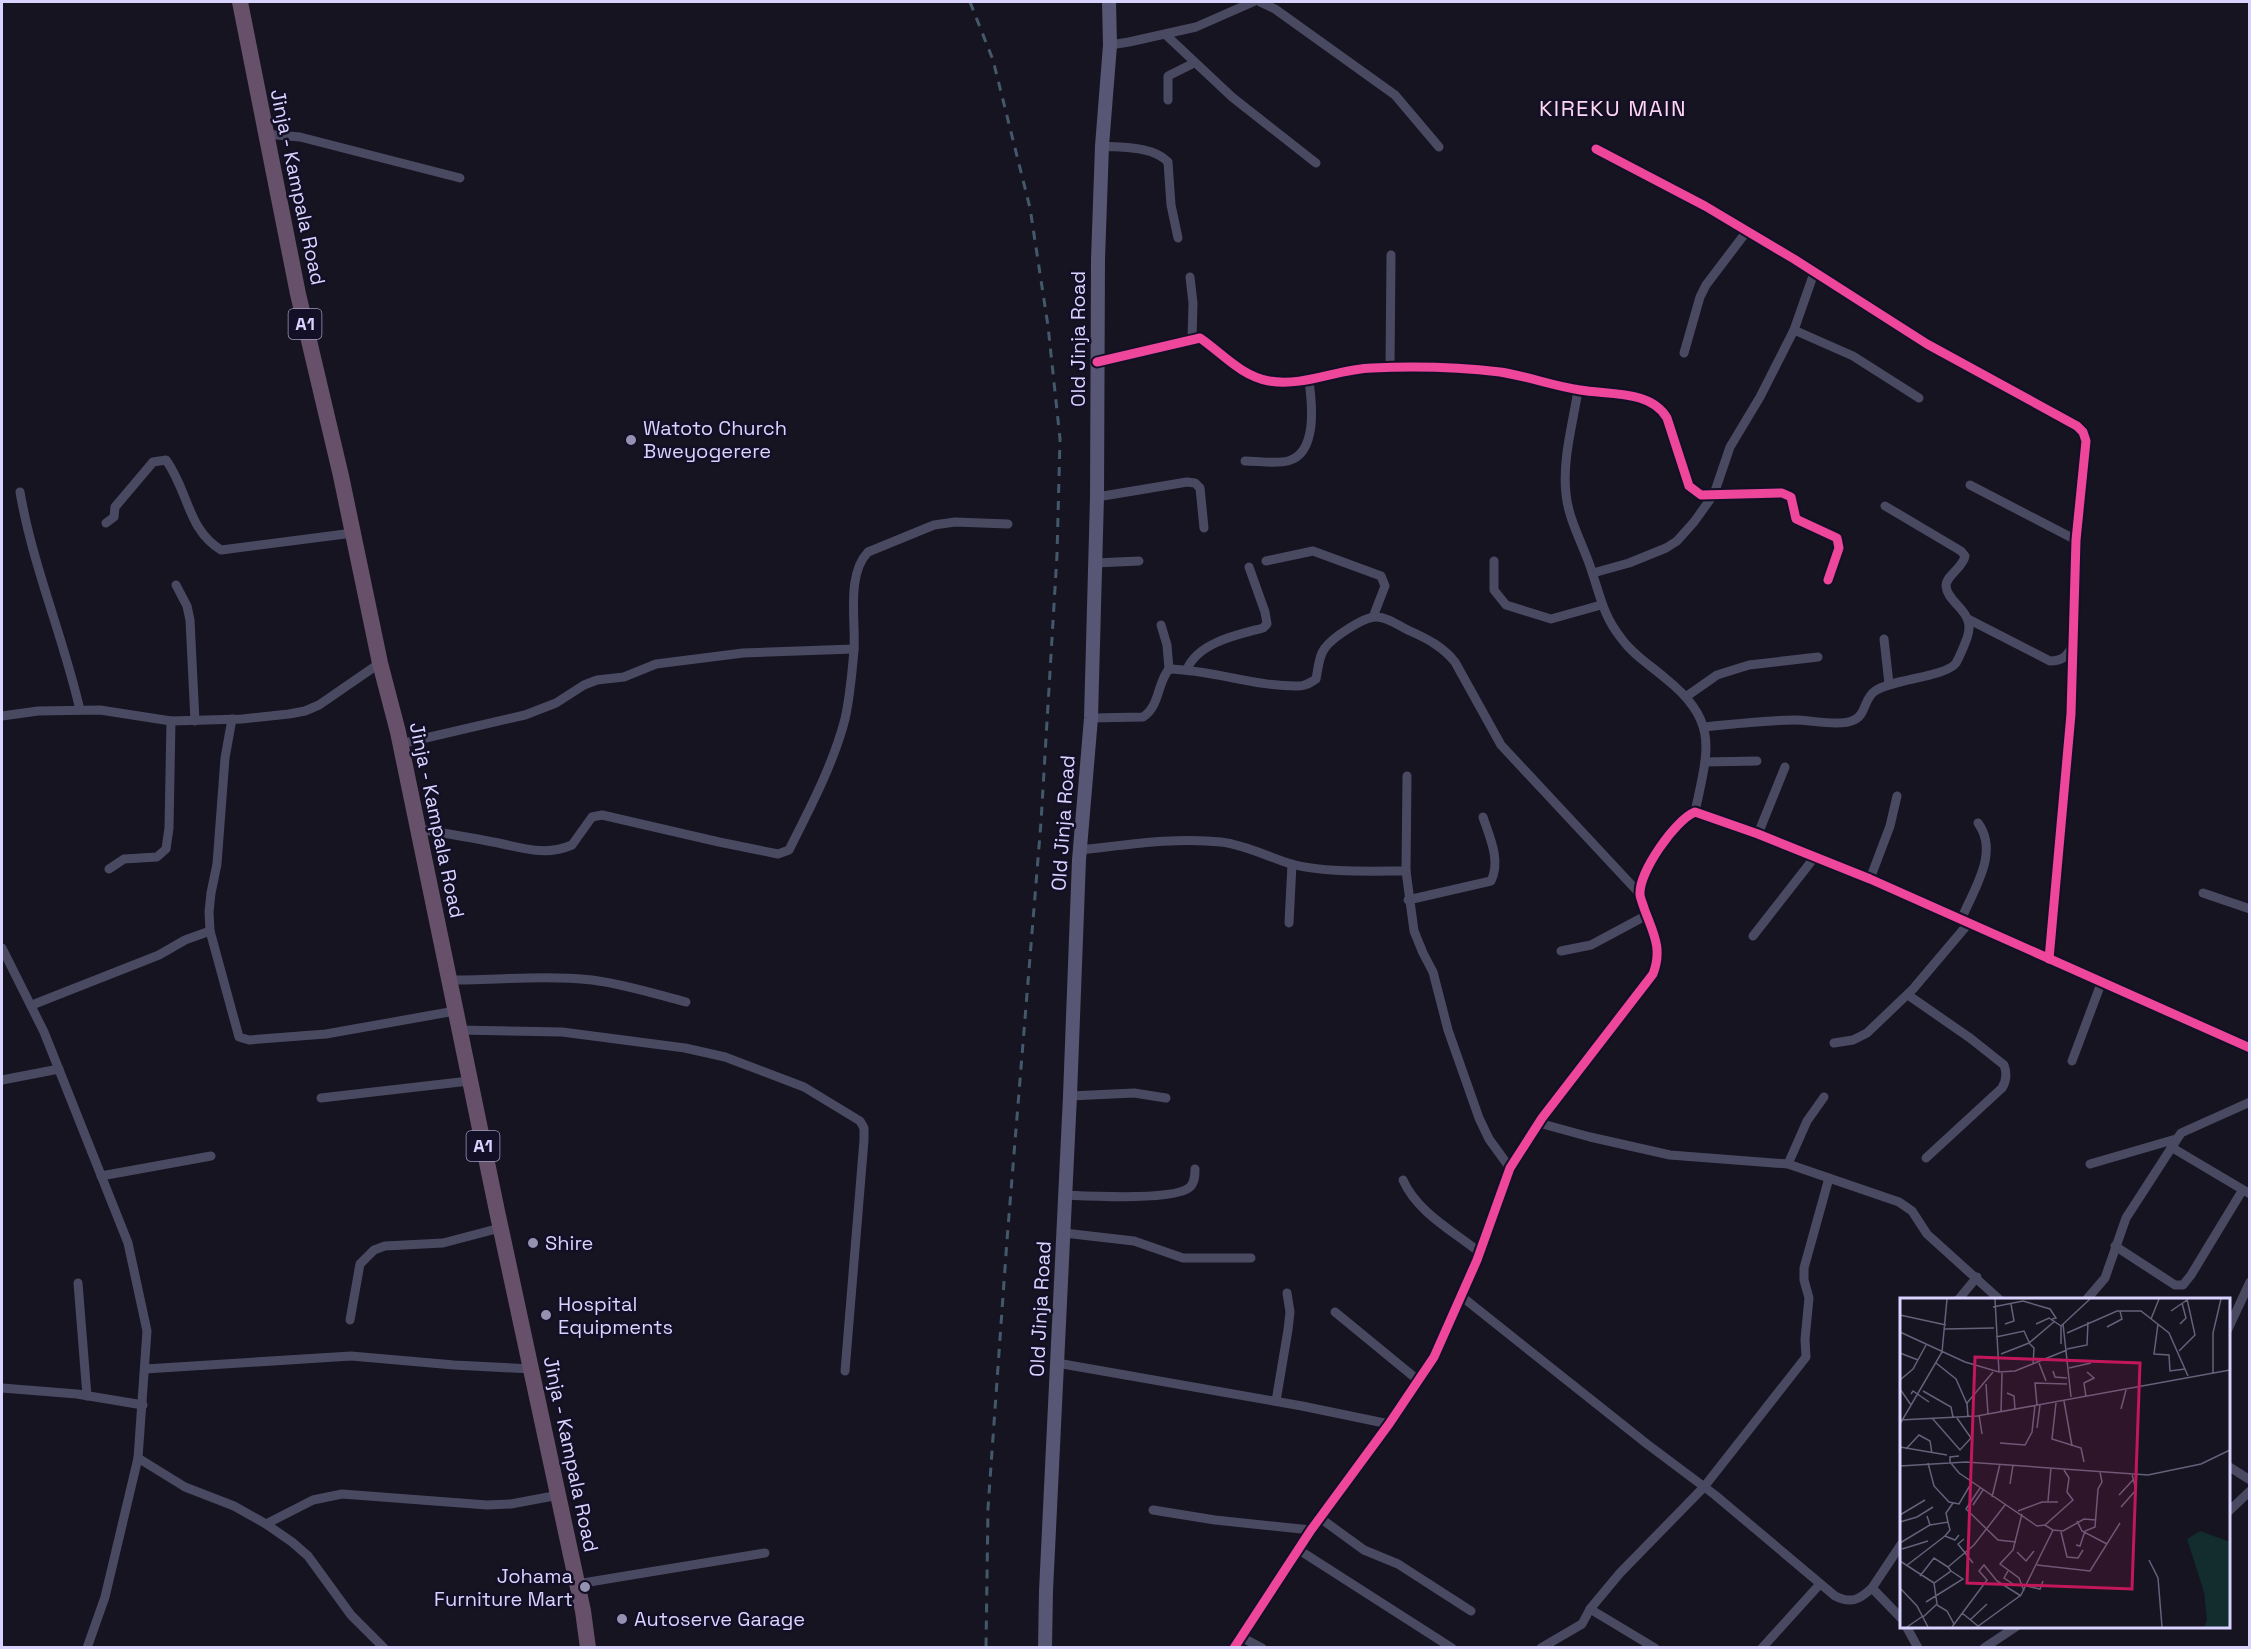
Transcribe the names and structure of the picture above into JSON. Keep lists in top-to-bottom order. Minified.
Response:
{"streets":{"highway":["Jinja - Kampala Road","A1"],"main road":["Old Jinja Road"]},"districts":["KIREKU MAIN"],"places":["Watoto Church Bweyogerere","Shire","Hospital Equipments","Johama Furniture Mart","Autoserve Garage"]}
